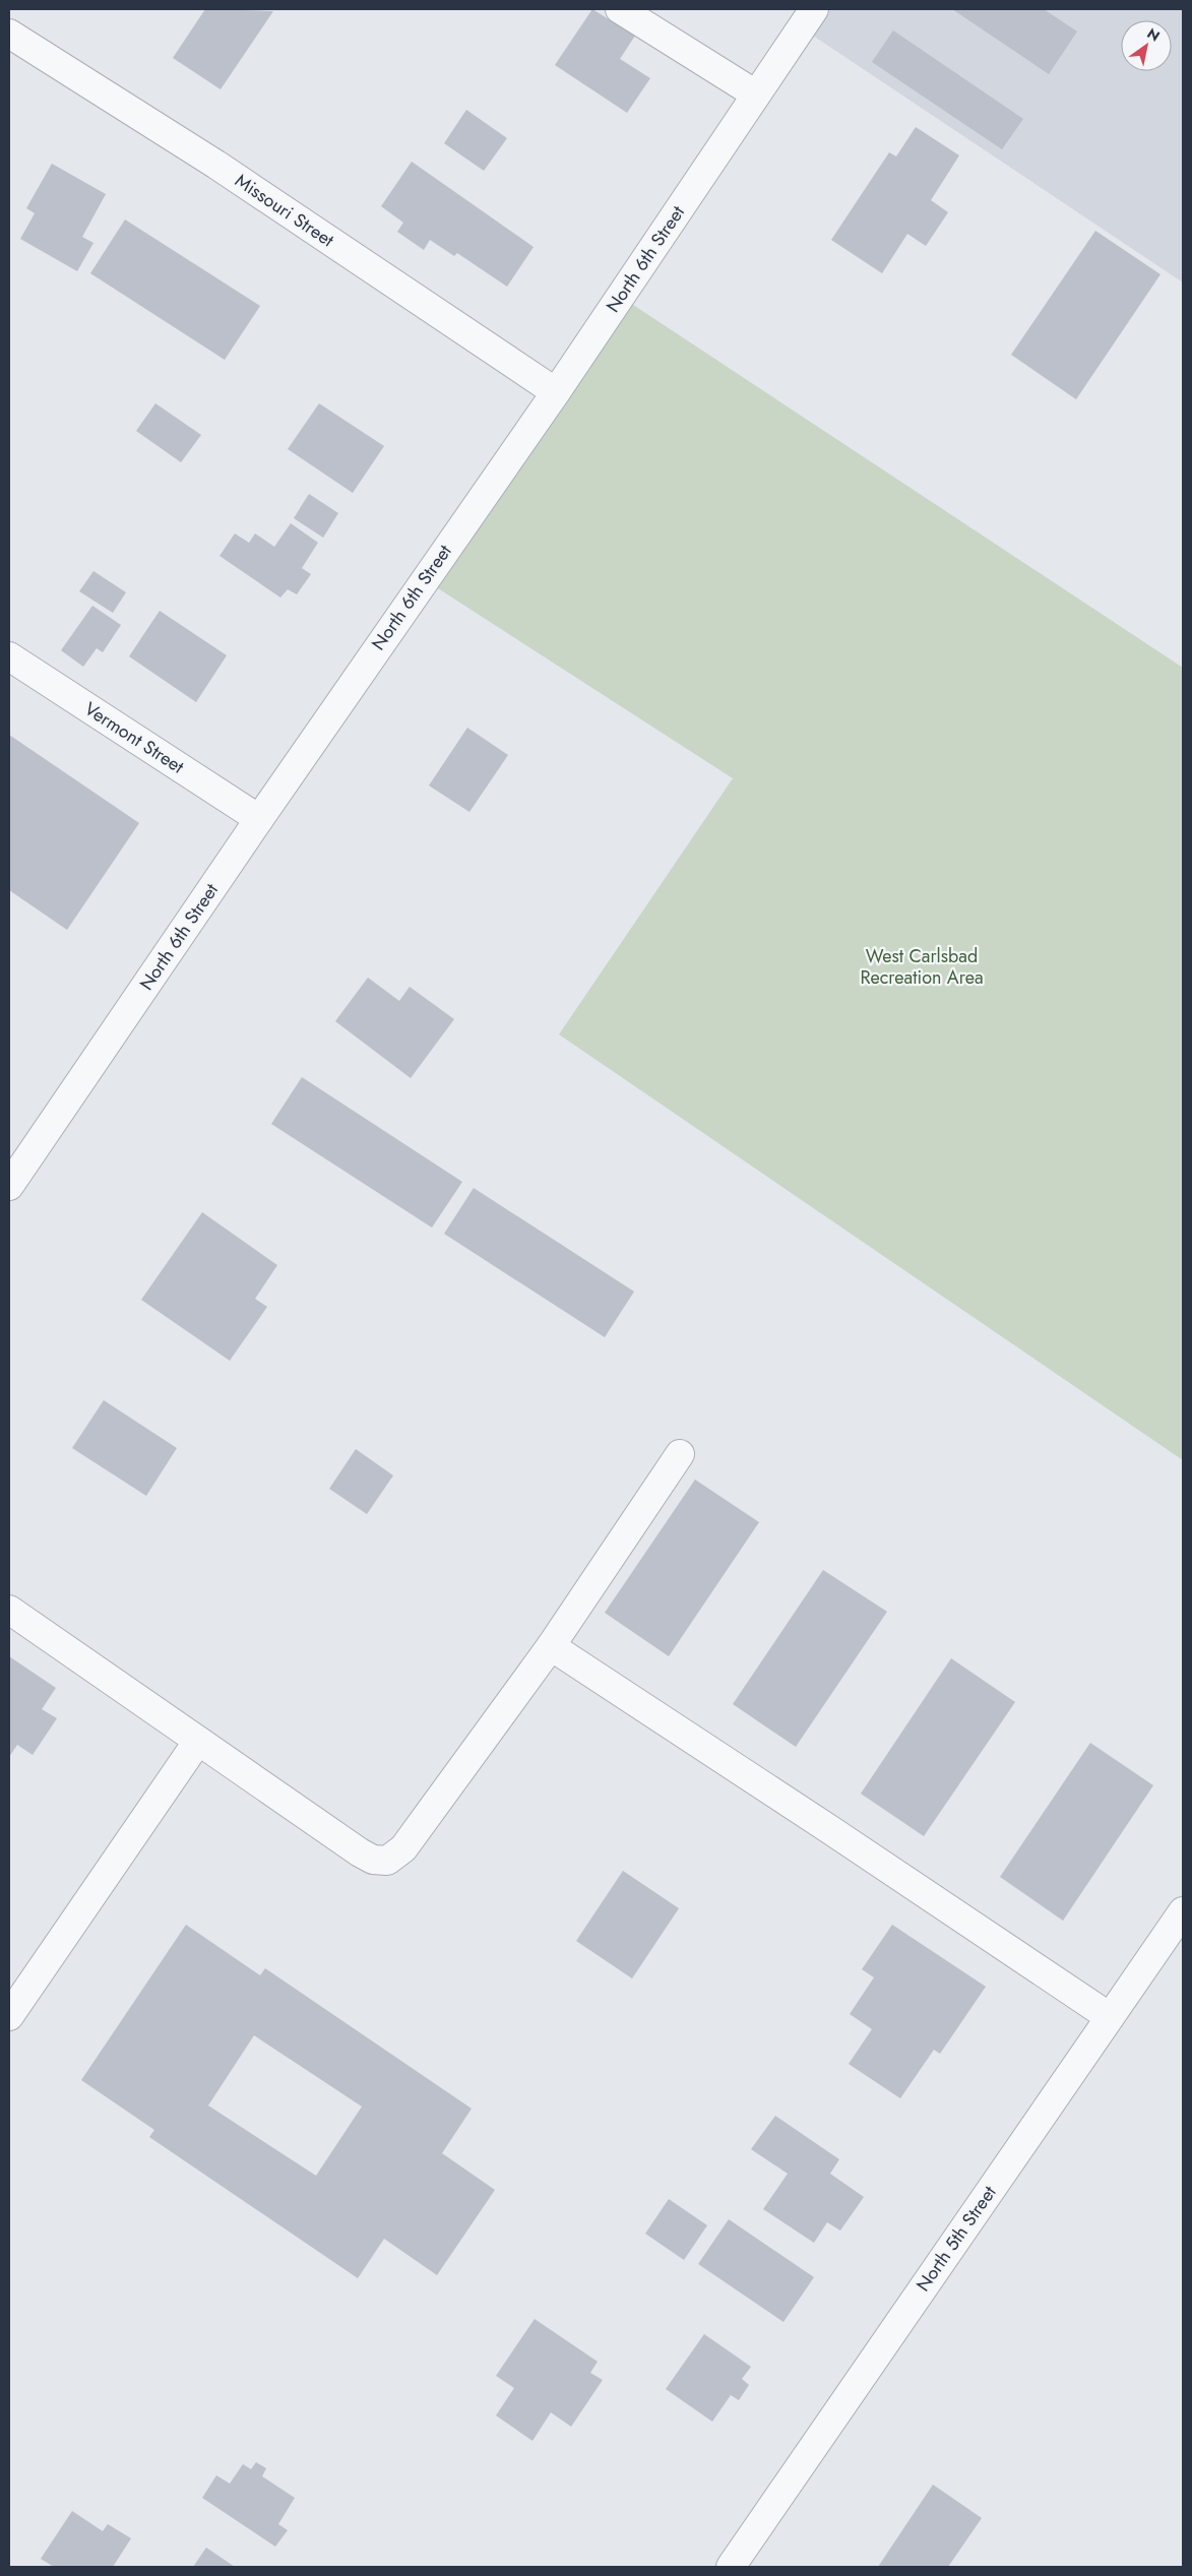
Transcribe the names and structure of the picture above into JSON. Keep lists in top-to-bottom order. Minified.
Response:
{"streets":{"street":["Missouri Street","North 6th Street","Vermont Street","North 5th Street"]},"crossings":[["Missouri Street","North 6th Street"],["North 6th Street","Vermont Street"]],"parks":["West Carlsbad Recreation Area"],"north":"top right"}
